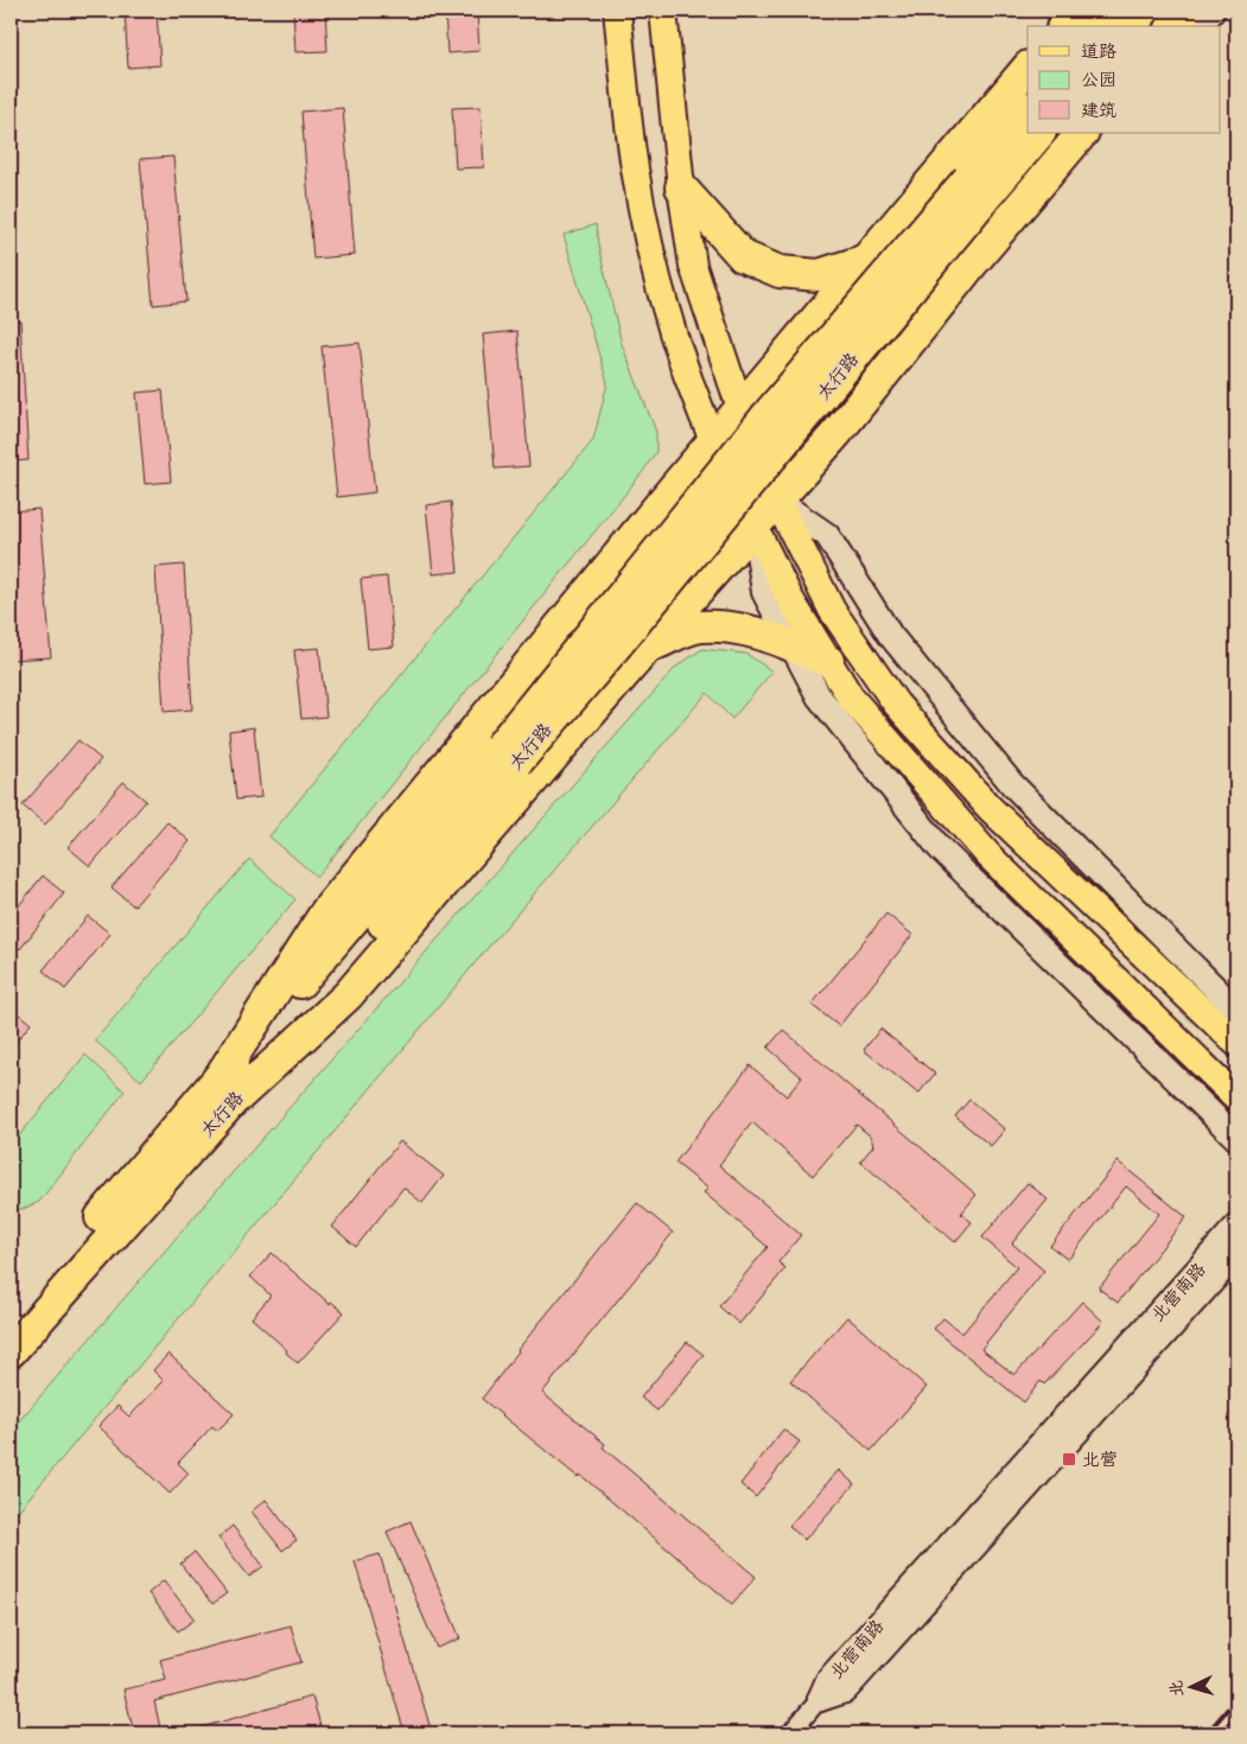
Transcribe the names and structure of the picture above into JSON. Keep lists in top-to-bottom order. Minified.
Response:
{"streets":{"highway":["太行路"],"main road":["北营南路"]},"places":{"transit":["北营"]},"legend":["道路","公园","建筑"],"north":"left"}
